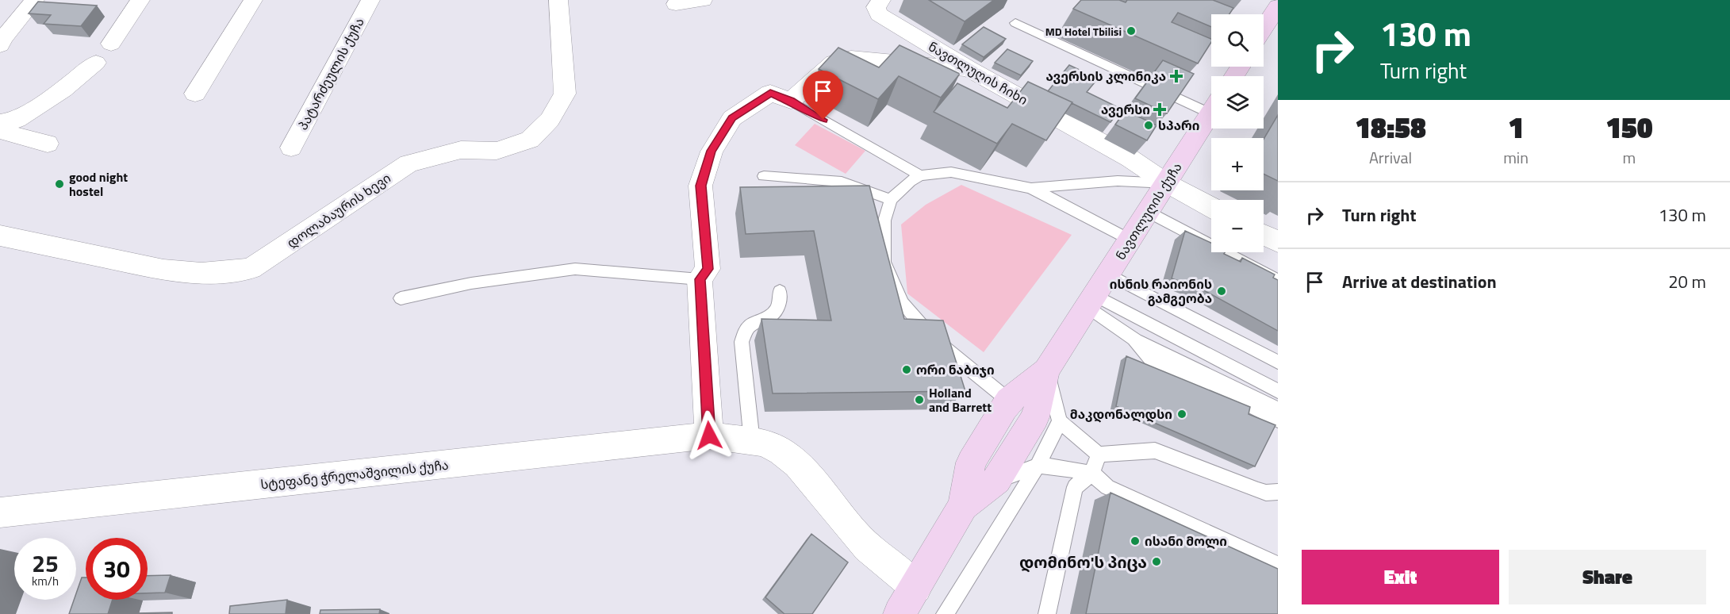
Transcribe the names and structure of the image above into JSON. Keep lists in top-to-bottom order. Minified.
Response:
{"streets":{"main road":["ნავთლუღის ქუჩა"],"street":["ნავთლუღის ჩიხი","პატარძეულის ქუჩა","დოლაბაურის ხევი","სტეფანე ჭრელაშვილის ქუჩა"]},"crossings":[["ნავთლუღის ჩიხი","ნავთლუღის ქუჩა"],["ნავთლუღის ქუჩა","სტეფანე ჭრელაშვილის ქუჩა"]],"places":{"other":["MD Hotel Tbilisi","სპარი","good night hostel","ისნის რაიონის გამგეობა","ორი ნაბიჯი","Holland and Barrett","მაკდონალდსი","ისანი მოლი","დომინო'ს პიცა"],"health":["ავერსის კლინიკა","ავერსი"]},"page":{"turn":["130 m","Turn right"],"map_buttons":["+","−"],"eta":["18:58","Arrival","1","min","150","m"],"list":[{"name":"Turn right","value":"130 m"},{"name":"Arrive at destination","value":"20 m"}],"speed":"25 km/h","limit":"30","buttons":["Exit","Share"]}}
